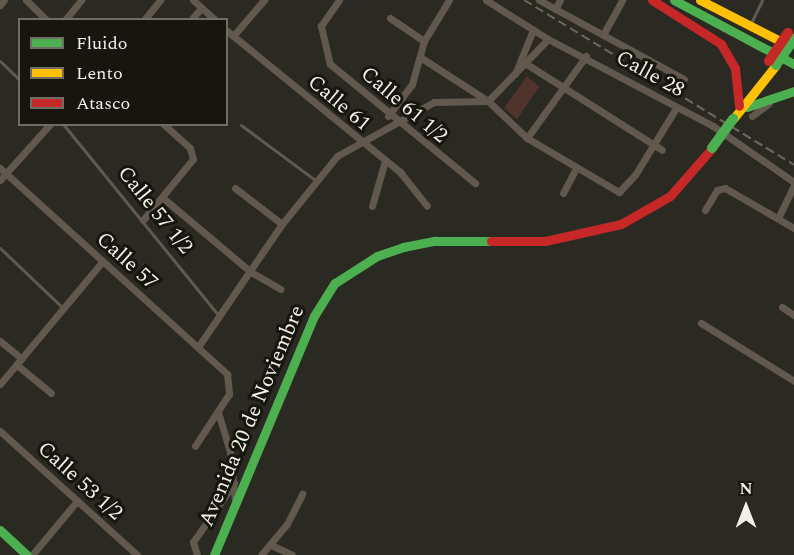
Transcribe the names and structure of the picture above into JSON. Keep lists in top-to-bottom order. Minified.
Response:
{"streets":{"main road":["Avenida 20 de Noviembre"],"street":["Calle 28","Calle 61","Calle 61 1/2","Calle 57 1/2","Calle 57","Calle 53 1/2"]},"legend":["Fluido","Lento","Atasco"],"north":"top"}
